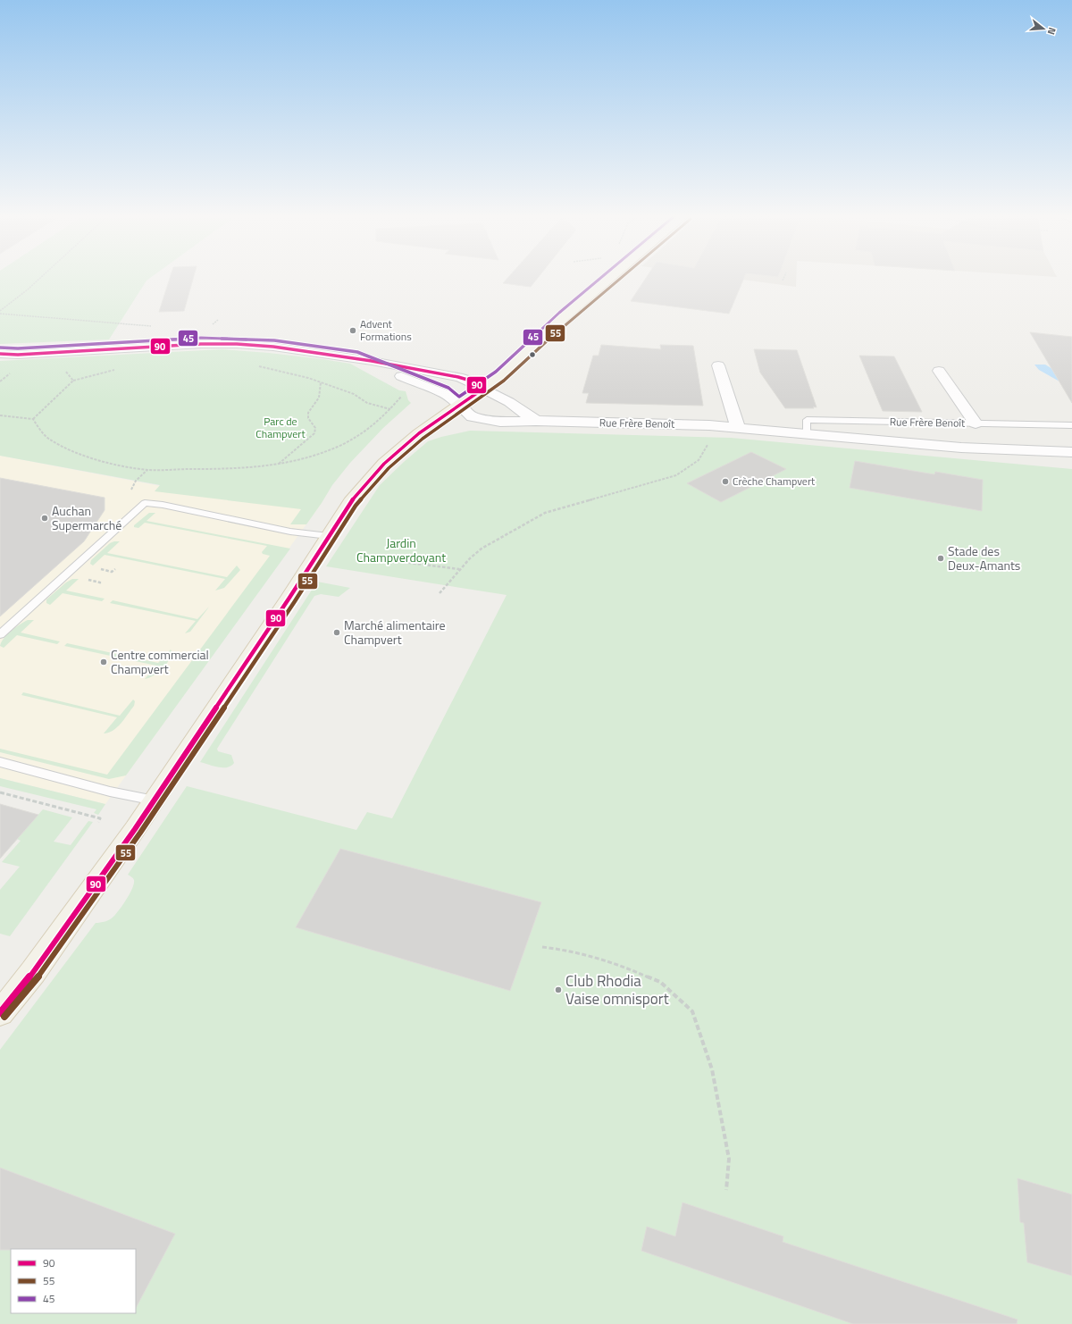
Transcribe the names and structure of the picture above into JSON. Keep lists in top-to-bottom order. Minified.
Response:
{"streets":{"street":["Rue Frère Benoît"]},"parks":["Parc de Champvert","Jardin Champverdoyant"],"places":["Advent Formations","Crèche Champvert","Auchan Supermarché","Stade des Deux-Amants","Marché alimentaire Champvert","Centre commercial Champvert","Club Rhodia Vaise omnisport"],"lines":["transit line 55","transit line 45","transit line 90"],"legend":["90","55","45"],"north":"right"}
